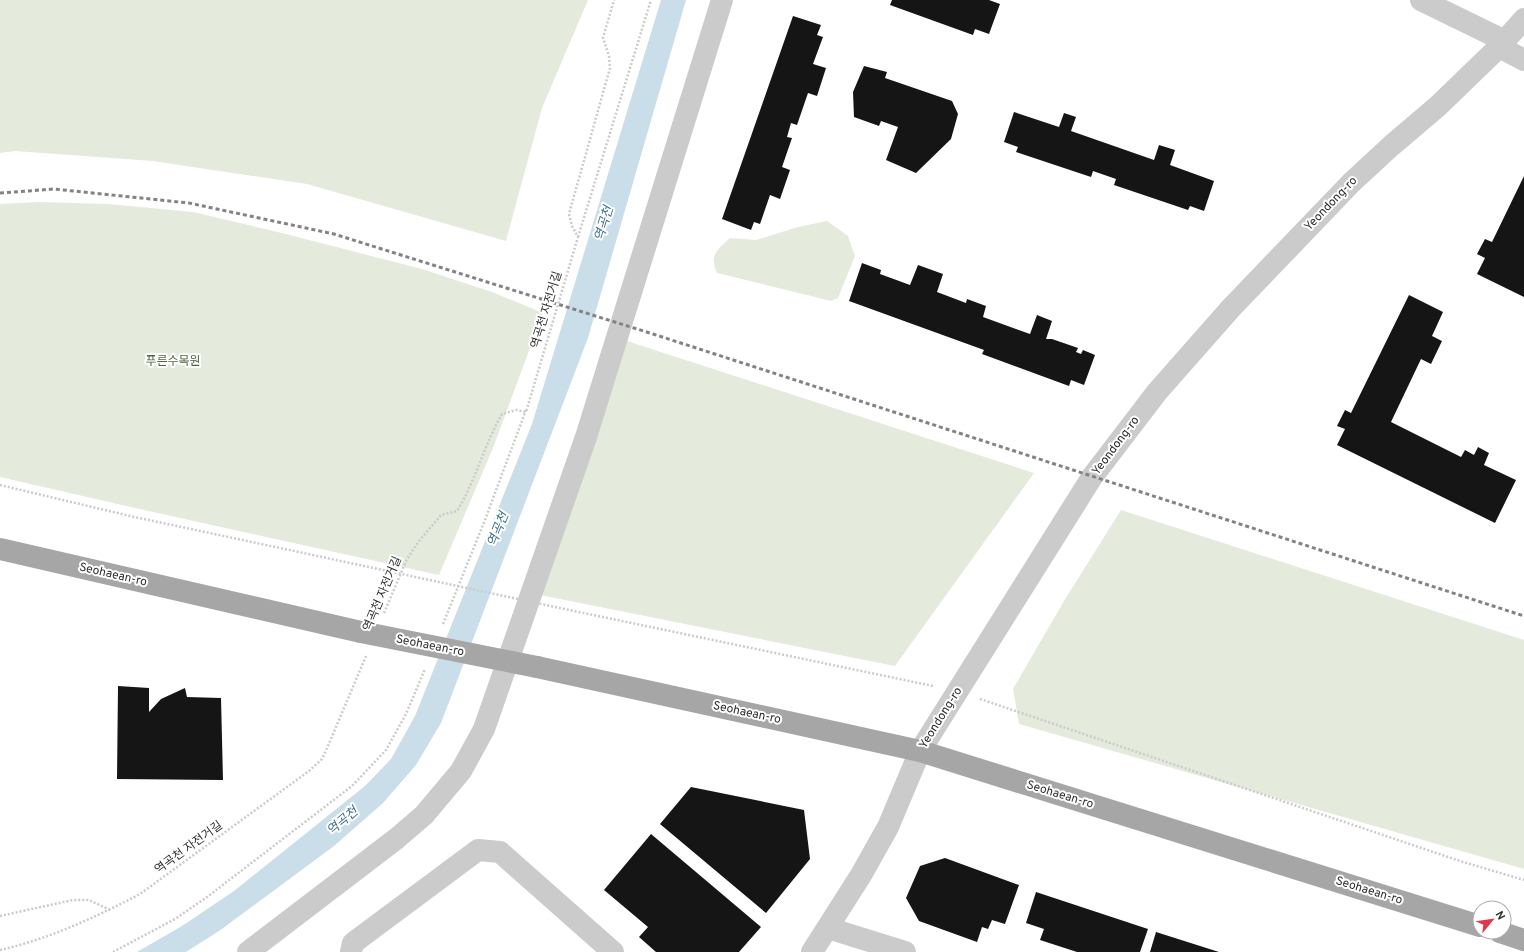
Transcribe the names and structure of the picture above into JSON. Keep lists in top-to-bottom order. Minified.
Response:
{"streets":{"main road":["Seohaean-ro"],"street":["Yeondong-ro"],"path":["역곡천 자전거길"]},"crossings":[["Yeondong-ro","Seohaean-ro"],["역곡천 자전거길","Seohaean-ro"]],"water":["역곡천"],"parks":["푸른수목원"],"north":"top right"}
